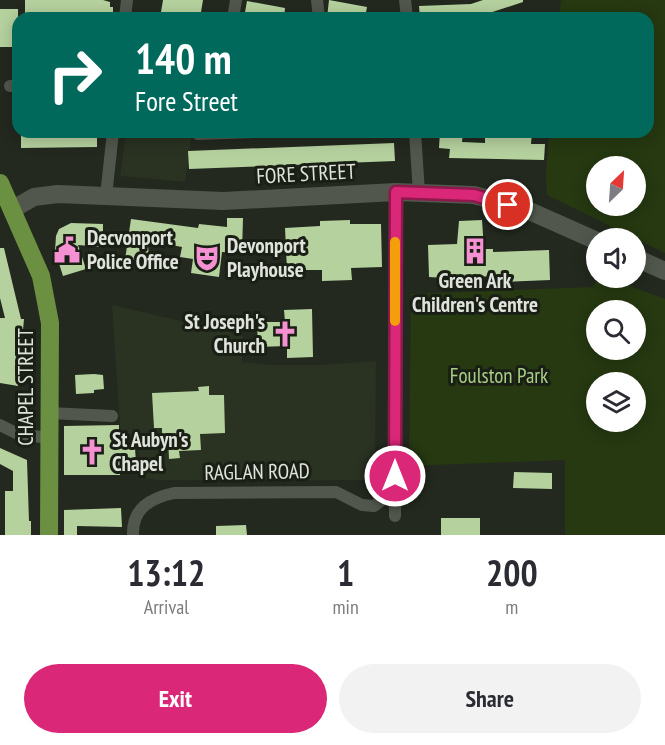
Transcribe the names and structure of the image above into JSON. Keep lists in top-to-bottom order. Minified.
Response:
{"streets":{"main road":["CHAPEL STREET"],"street":["FORE STREET","RAGLAN ROAD"]},"crossings":[["FORE STREET","CHAPEL STREET"]],"parks":["Foulston Park"],"places":{"public building":["Decvonport Police Office"],"building":["Green Ark Children's Centre"],"theatre":["Devonport Playhouse"],"church":["St Joseph's Church","St Aubyn's Chapel"]},"north":"top right","page":{"turn":["140 m","Fore Street"],"eta":["13:12","Arrival","1","min","200","m"],"buttons":["Exit","Share"]}}
